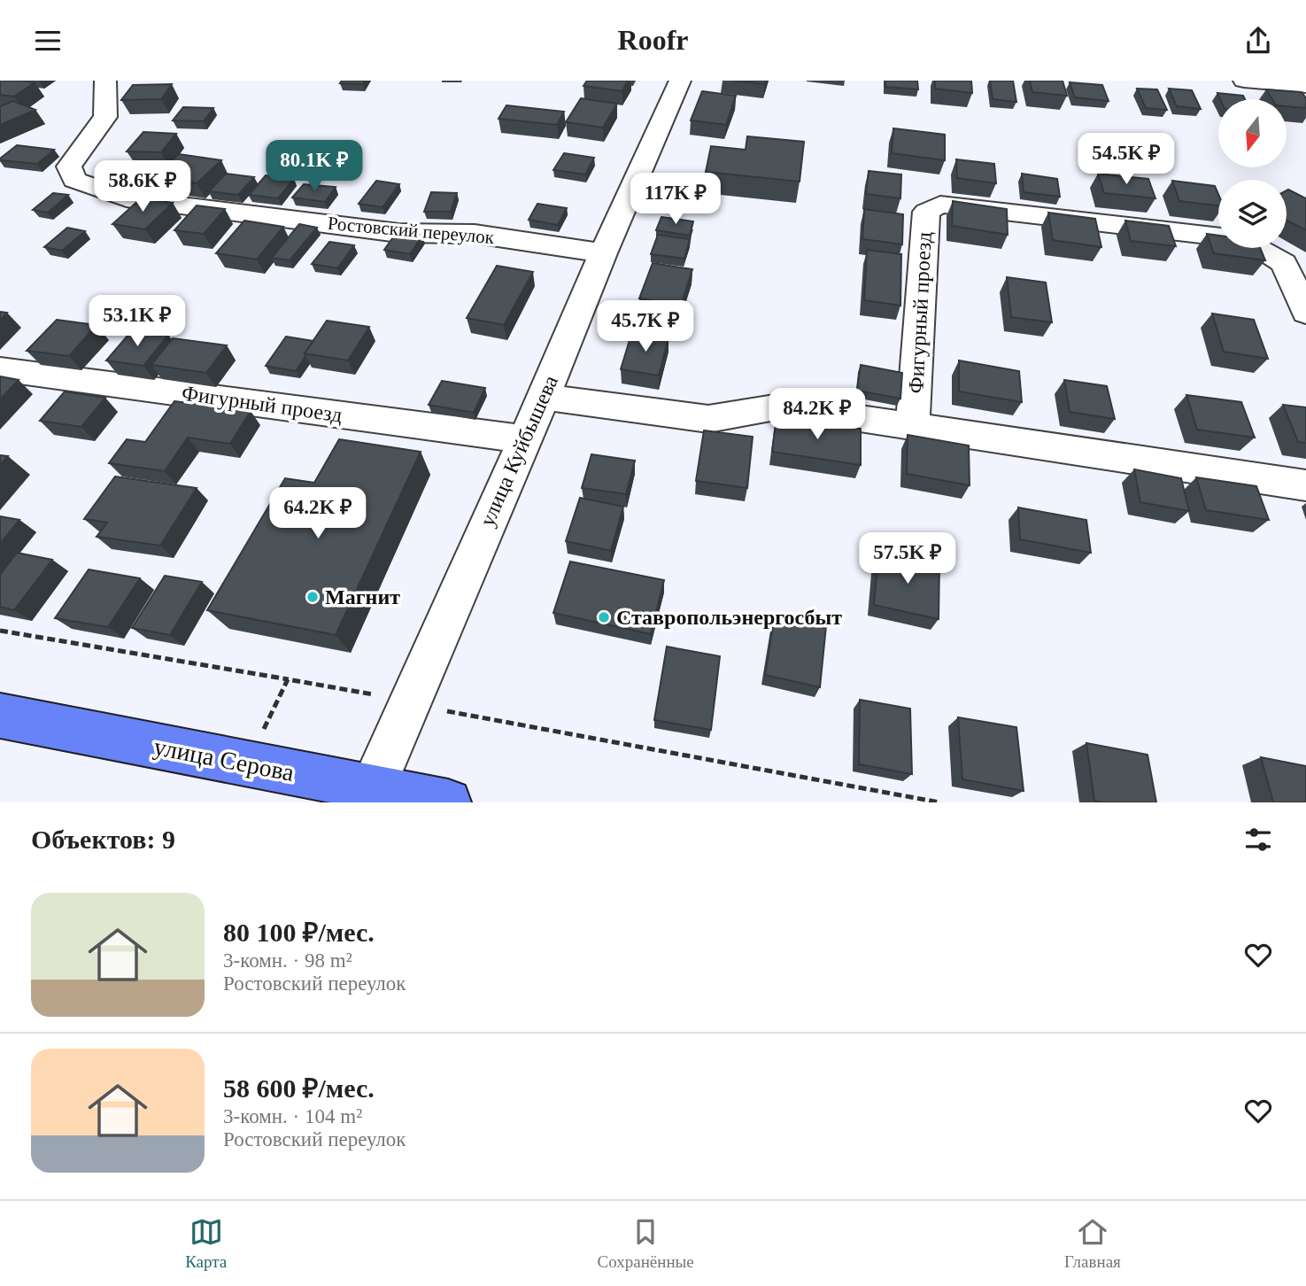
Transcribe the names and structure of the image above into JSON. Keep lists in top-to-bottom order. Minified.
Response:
{"streets":{"main road":["улица Серова"],"street":["Ростовский переулок","Фигурный проезд","улица Куйбышева"]},"crossings":[["Ростовский переулок","улица Куйбышева"],["Фигурный проезд","улица Куйбышева"],["улица Куйбышева","улица Серова"]],"places":["Магнит","Ставропольэнергосбыт"],"north":"bottom","page":{"header":"Roofr","price":["54.5K ₽","80.1K ₽","58.6K ₽","117K ₽","53.1K ₽","45.7K ₽","84.2K ₽","64.2K ₽","57.5K ₽"],"heading":"Объектов: 9","list":[{"name":"80 100 ₽/мес.","note":"3-комн. · 98 m² · Ростовский переулок"},{"name":"58 600 ₽/мес.","note":"3-комн. · 104 m² · Ростовский переулок"}],"tabs":["Карта","Сохранённые","Главная"]}}
